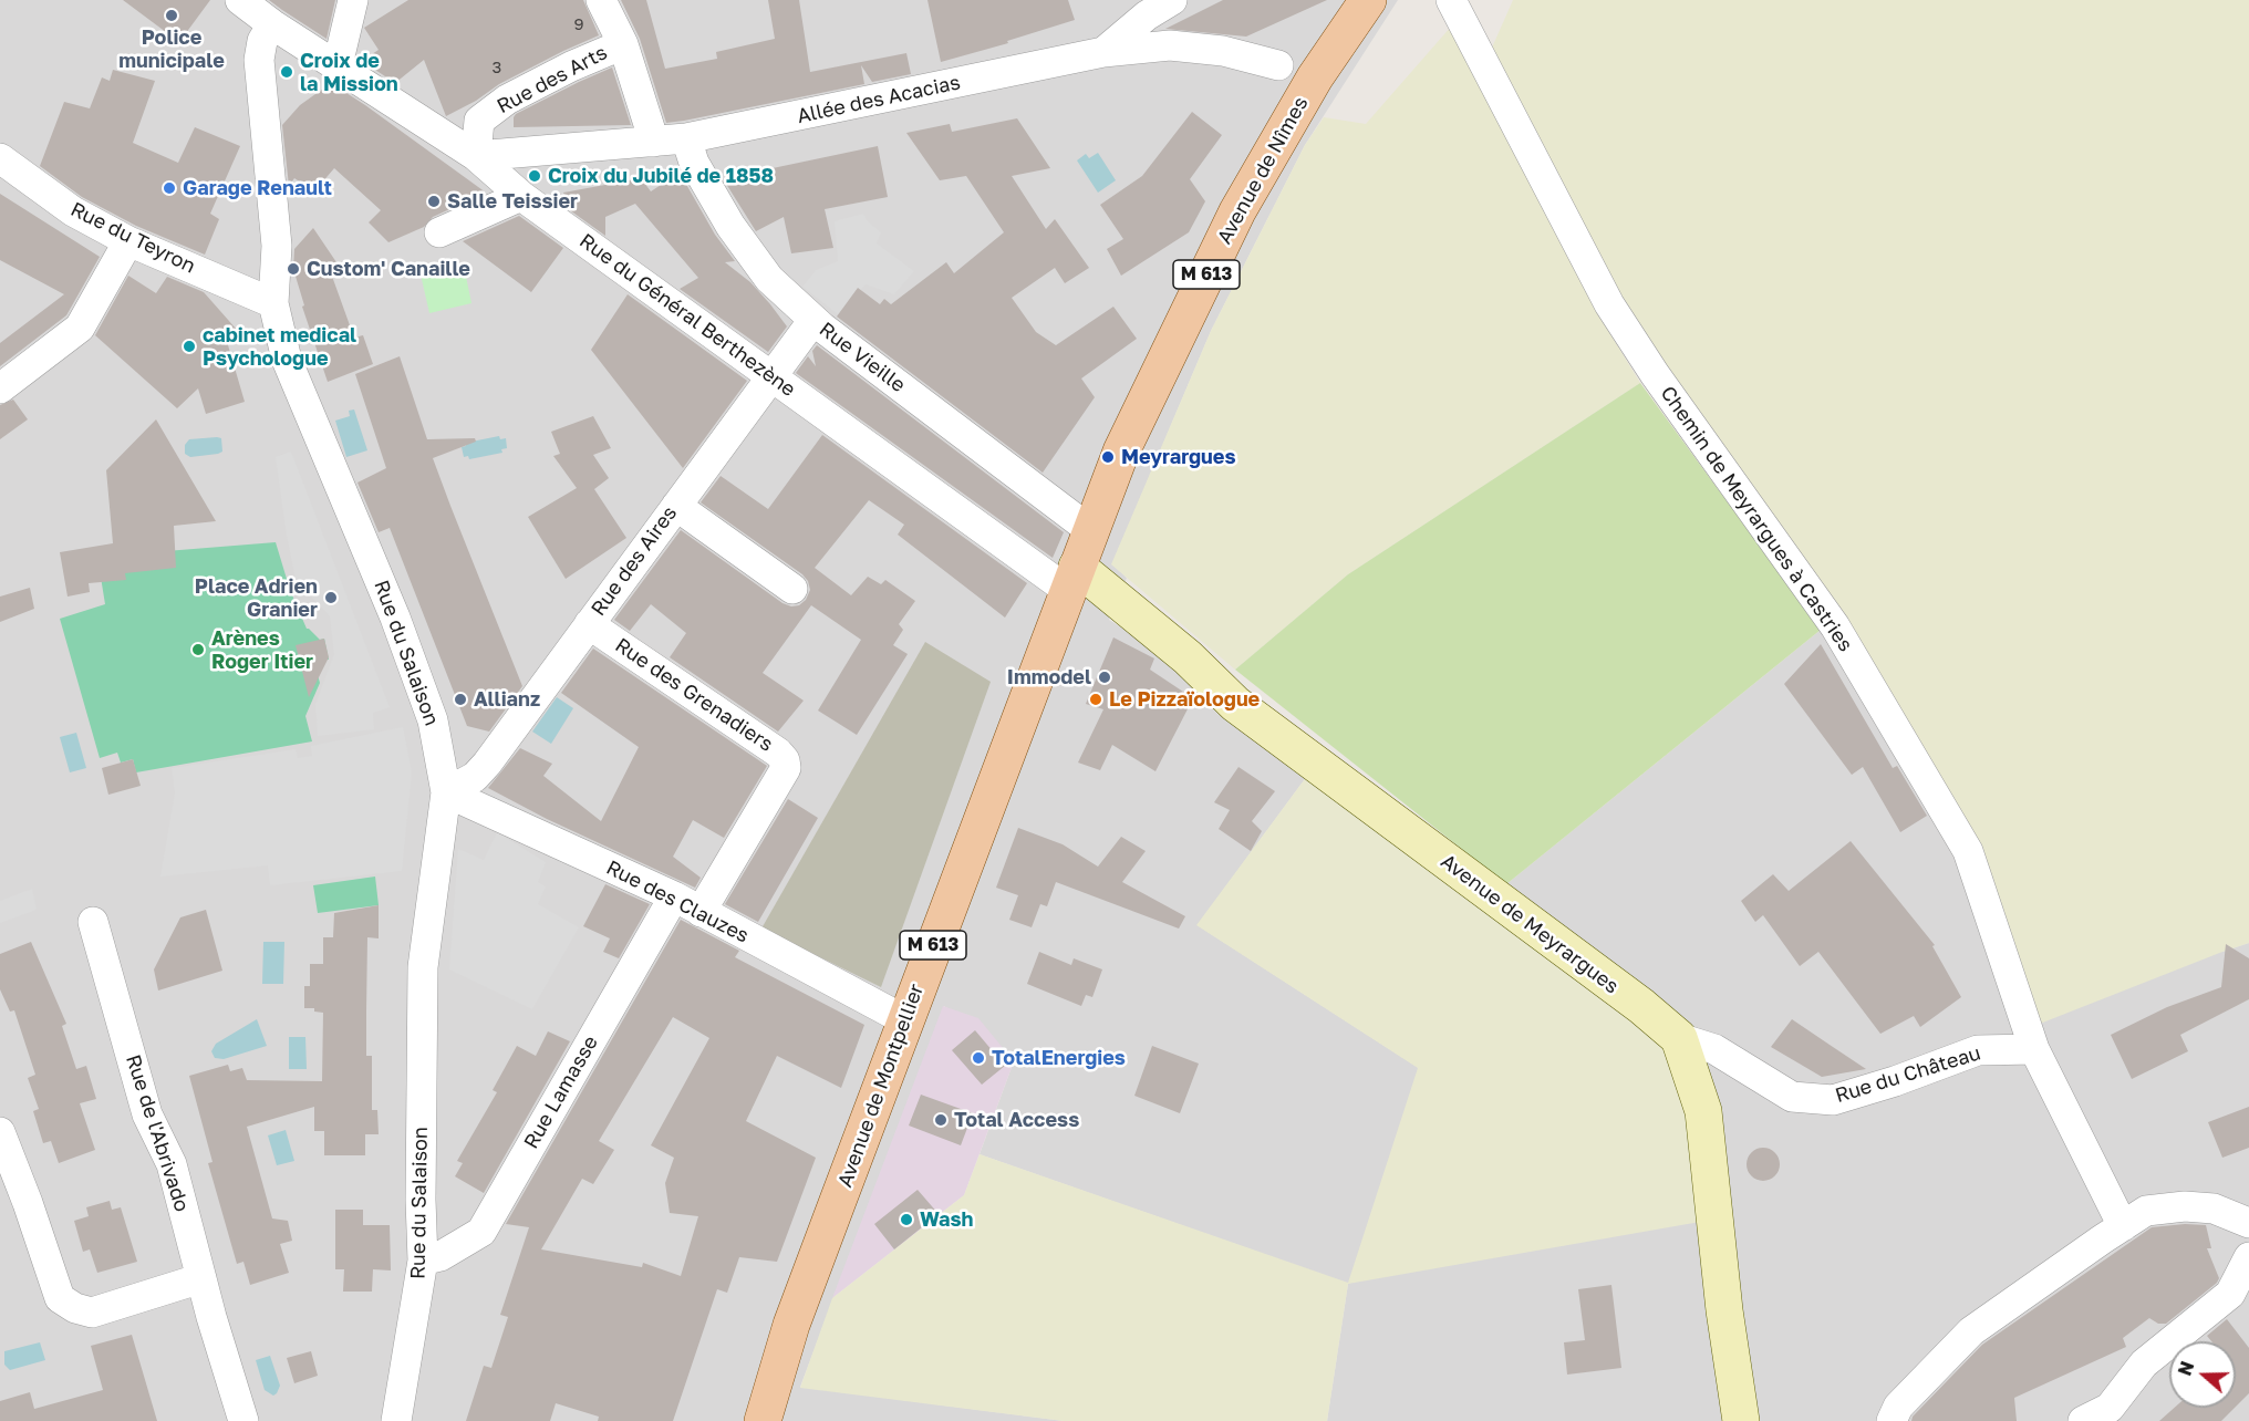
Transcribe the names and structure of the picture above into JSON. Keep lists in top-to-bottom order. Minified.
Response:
{"streets":{"main road":["Avenue de Nîmes","M 613","Avenue de Montpellier"],"street":["Rue des Arts","Allée des Acacias","Rue du Teyron","Rue du Général Berthezène","Rue Vieille","Chemin de Meyrargues à Castries","Rue des Aires","Rue du Salaison","Rue des Grenadiers","Rue des Clauzes","Avenue de Meyrargues","Rue du Château","Rue Lamasse","Rue de l'Abrivado"]},"crossings":[["Rue des Arts","Allée des Acacias"],["Rue des Arts","Rue du Général Berthezène"],["Allée des Acacias","Rue du Général Berthezène"],["Allée des Acacias","Rue Vieille"],["Avenue de Nîmes","Rue du Général Berthezène"],["Avenue de Nîmes","Rue Vieille"],["Avenue de Nîmes","Avenue de Meyrargues"],["Avenue de Nîmes","Avenue de Montpellier"],["Rue du Teyron","Rue du Salaison"],["Rue du Général Berthezène","Rue des Aires"],["Rue du Général Berthezène","Rue du Salaison"],["Rue du Général Berthezène","Avenue de Meyrargues"],["Rue du Général Berthezène","Avenue de Montpellier"],["Rue Vieille","Rue des Aires"],["Chemin de Meyrargues à Castries","Rue du Château"],["Rue des Aires","Rue du Salaison"],["Rue des Aires","Rue des Grenadiers"],["Rue des Aires","Rue des Clauzes"],["Rue du Salaison","Rue des Clauzes"],["Rue du Salaison","Rue Lamasse"],["Rue des Grenadiers","Rue des Clauzes"],["Rue des Clauzes","Avenue de Montpellier"],["Rue des Clauzes","Rue Lamasse"],["Avenue de Meyrargues","Rue du Château"],["Avenue de Meyrargues","Avenue de Montpellier"]],"places":["Police municipale","Croix de la Mission","Croix du Jubilé de 1858","Garage Renault","Salle Teissier","Custom' Canaille","cabinet medical Psychologue","Meyrargues","Place Adrien Granier","Arènes Roger Itier","Immodel","Allianz","Le Pizzaïologue","TotalEnergies","Total Access","Wash"],"house_numbers":["9","3"],"north":"left"}
